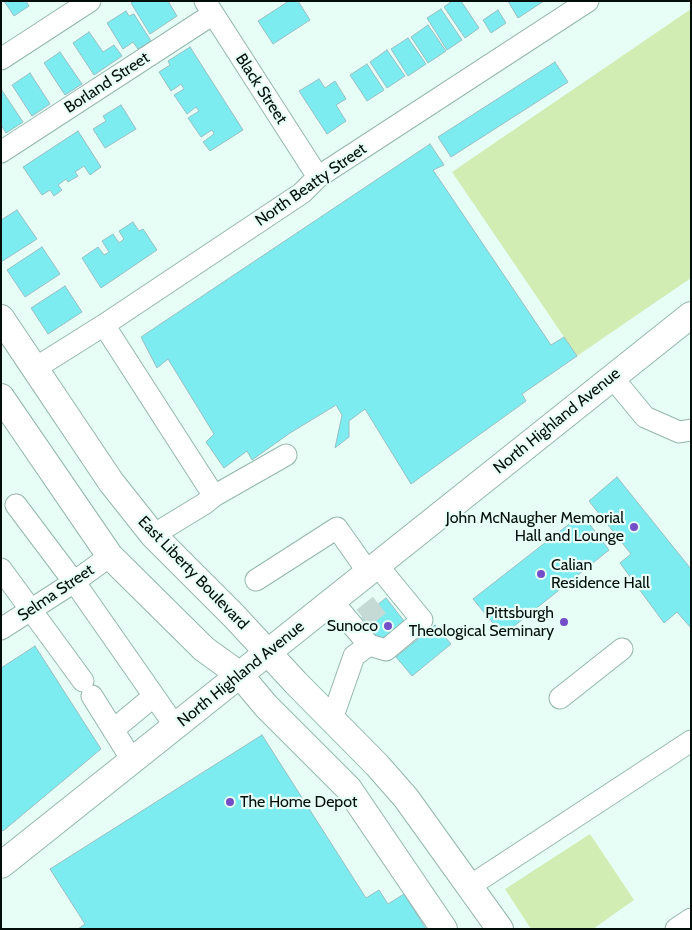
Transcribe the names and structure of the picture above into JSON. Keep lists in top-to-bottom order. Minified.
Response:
{"streets":{"main road":["North Highland Avenue","East Liberty Boulevard"],"street":["Borland Street","Black Street","North Beatty Street","Selma Street"]},"crossings":[["Borland Street","Black Street"],["Black Street","North Beatty Street"],["North Beatty Street","East Liberty Boulevard"],["North Highland Avenue","East Liberty Boulevard"]],"places":["John McNaugher Memorial Hall and Lounge","Calian Residence Hall","Pittsburgh Theological Seminary","Sunoco","The Home Depot"]}
